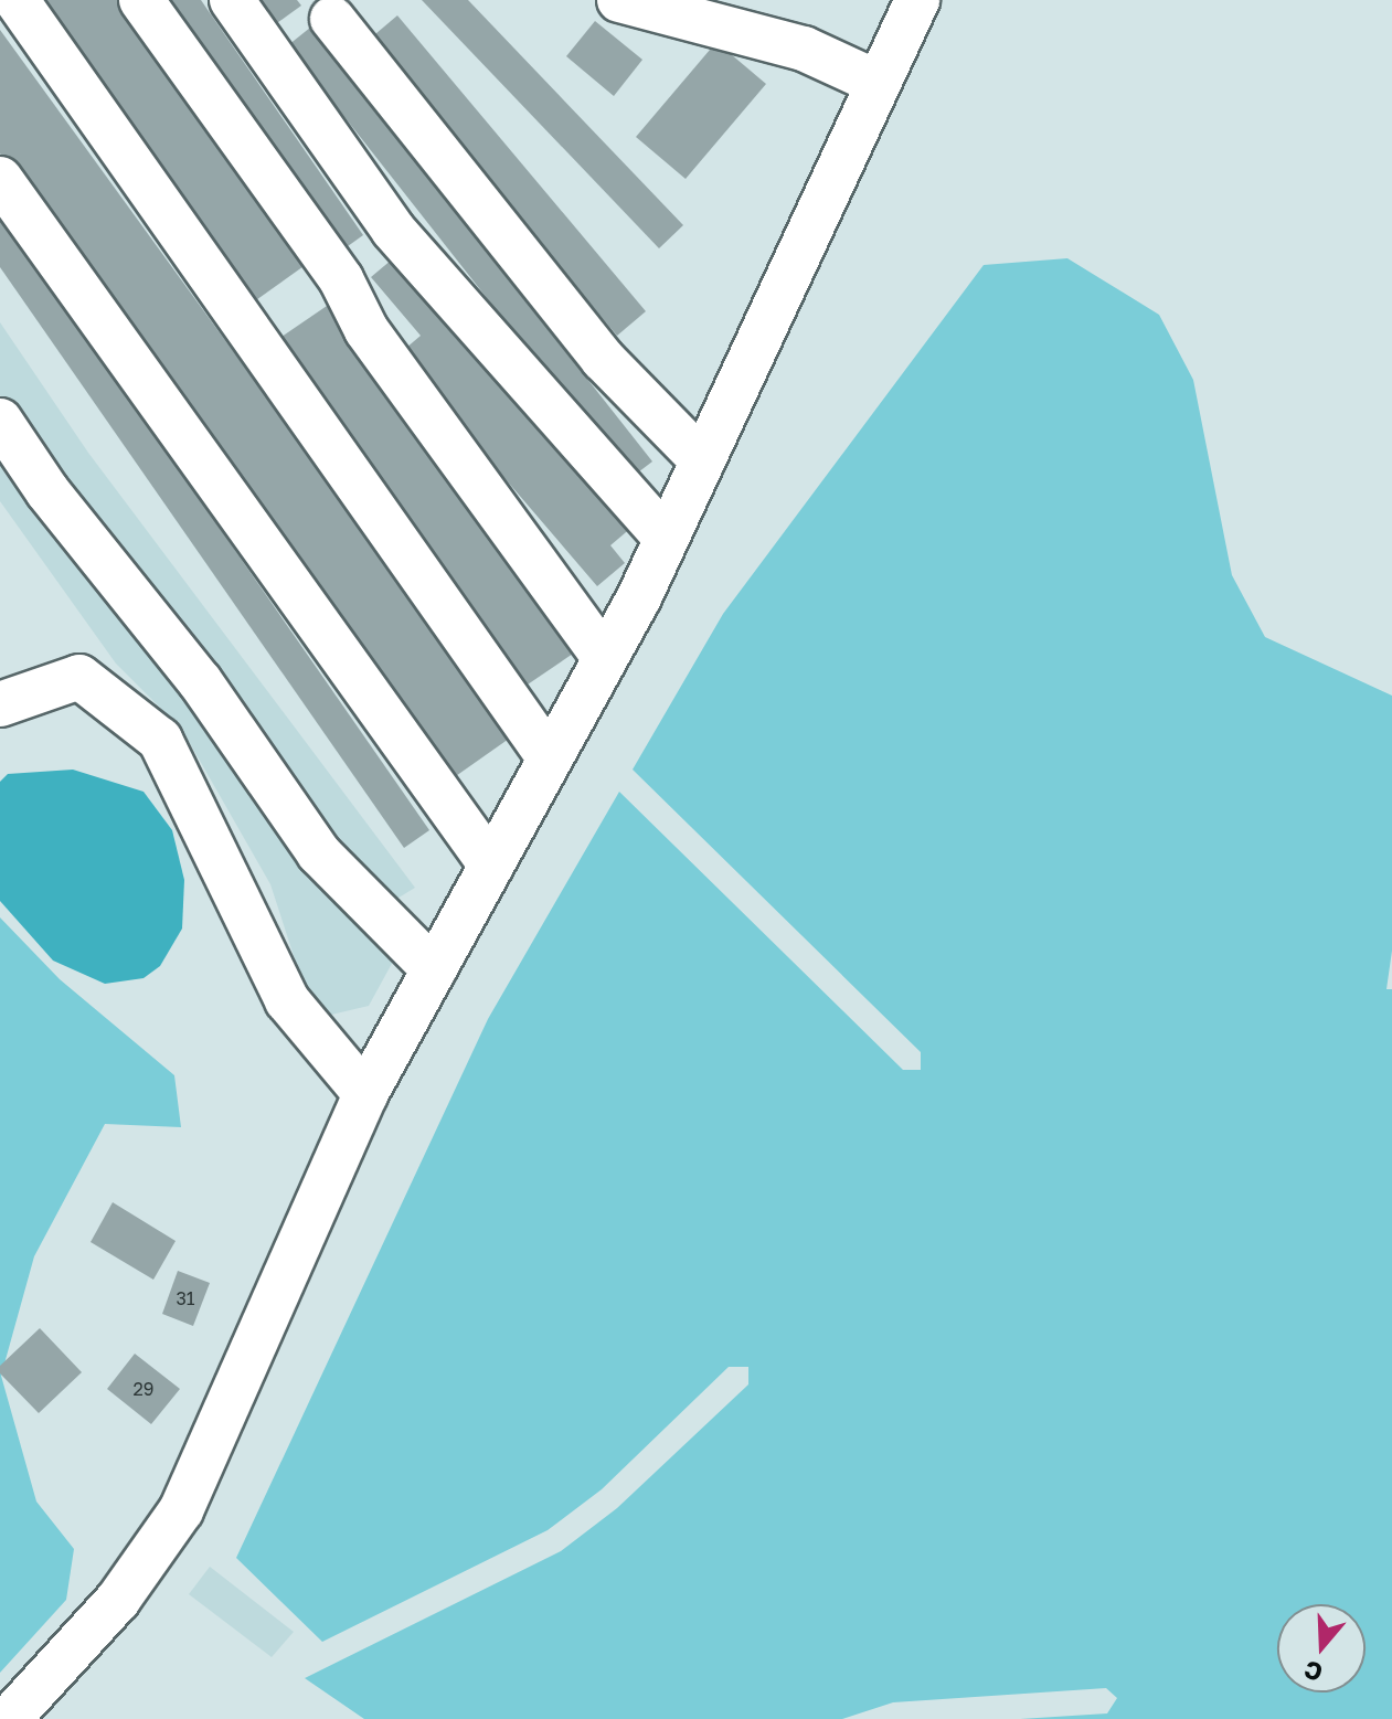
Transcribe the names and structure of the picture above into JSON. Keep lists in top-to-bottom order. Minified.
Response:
{"house_numbers":["31","29"],"north":"bottom"}
